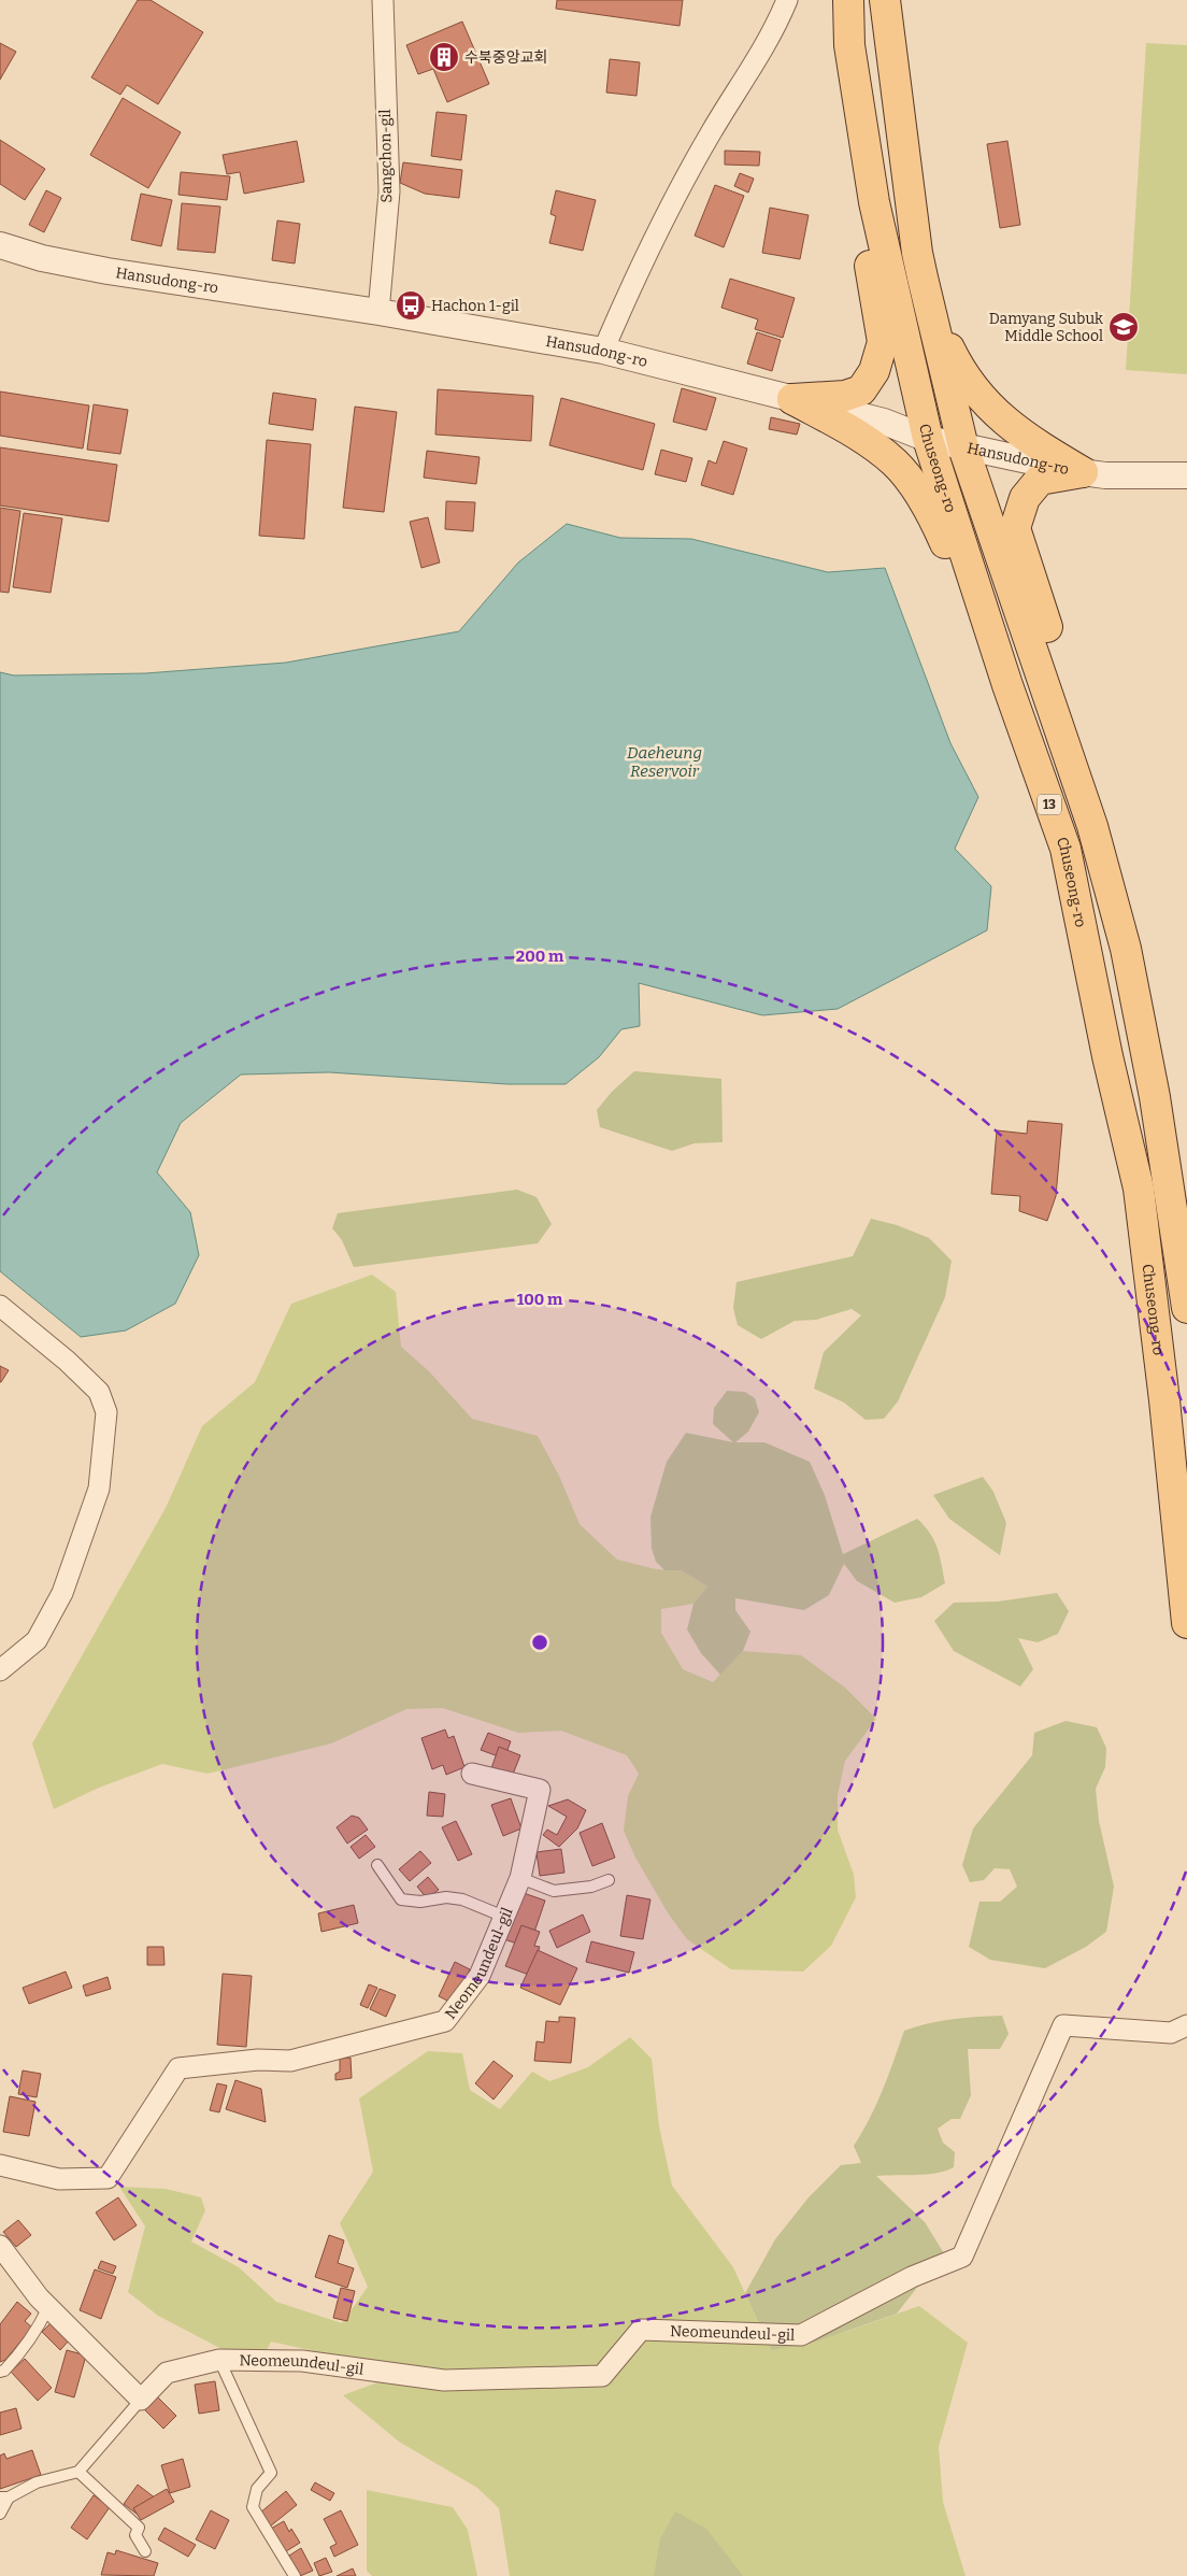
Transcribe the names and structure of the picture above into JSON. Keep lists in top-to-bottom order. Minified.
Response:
{"streets":{"main road":["Chuseong-ro","13"],"street":["Sangchon-gil","Hansudong-ro","Neomeundeul-gil"]},"crossings":[["Sangchon-gil","Hansudong-ro"],["Hansudong-ro","Chuseong-ro"]],"water":["Daeheung Reservoir"],"places":{"building":["수북중앙교회"],"bus stop":["Hachon 1-gil"],"school or university":["Damyang Subuk Middle School"]},"rings":["200 m","100 m"]}
